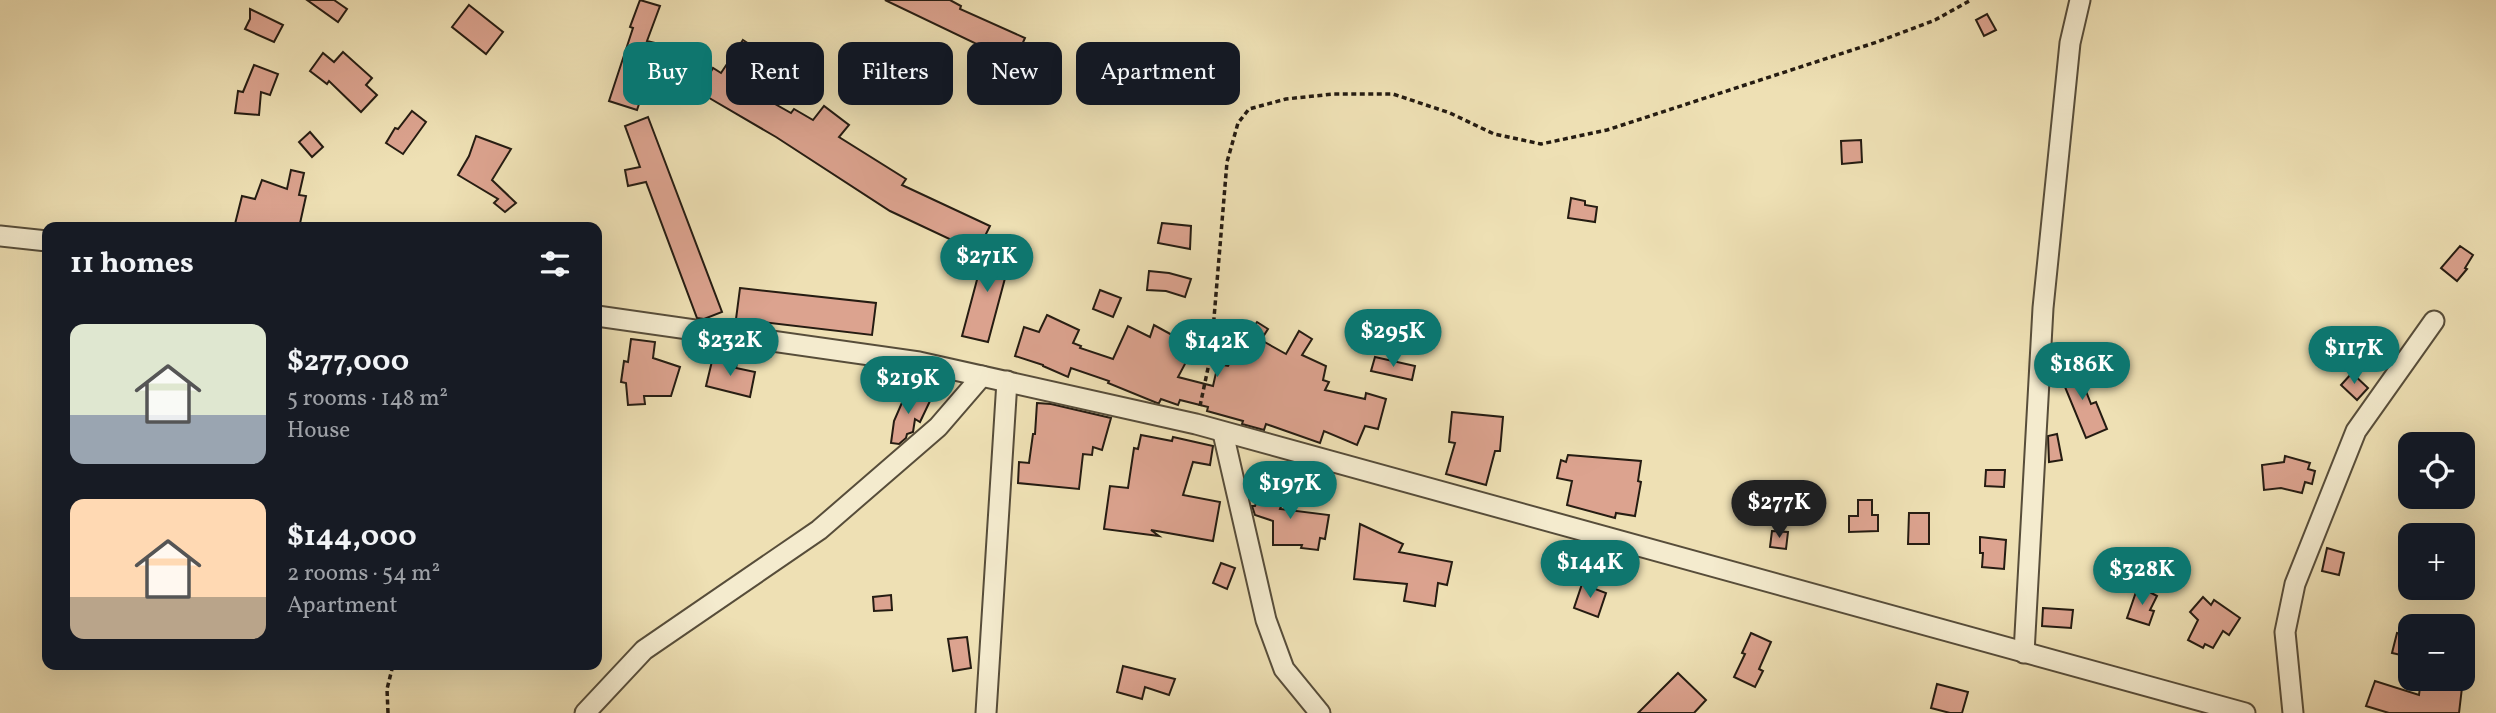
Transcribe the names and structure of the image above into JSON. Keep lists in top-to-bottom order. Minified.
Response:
{"page":{"chip":["Buy","Rent","Filters","New","Apartment"],"heading":"11 homes","price":["$271K","$295K","$232K","$142K","$117K","$186K","$219K","$197K","$277K","$144K","$328K"],"list":[{"name":"$277,000","note":"5 rooms · 148 m² · House"},{"name":"$144,000","note":"2 rooms · 54 m² · Apartment"}],"map_buttons":["+","−"]}}
